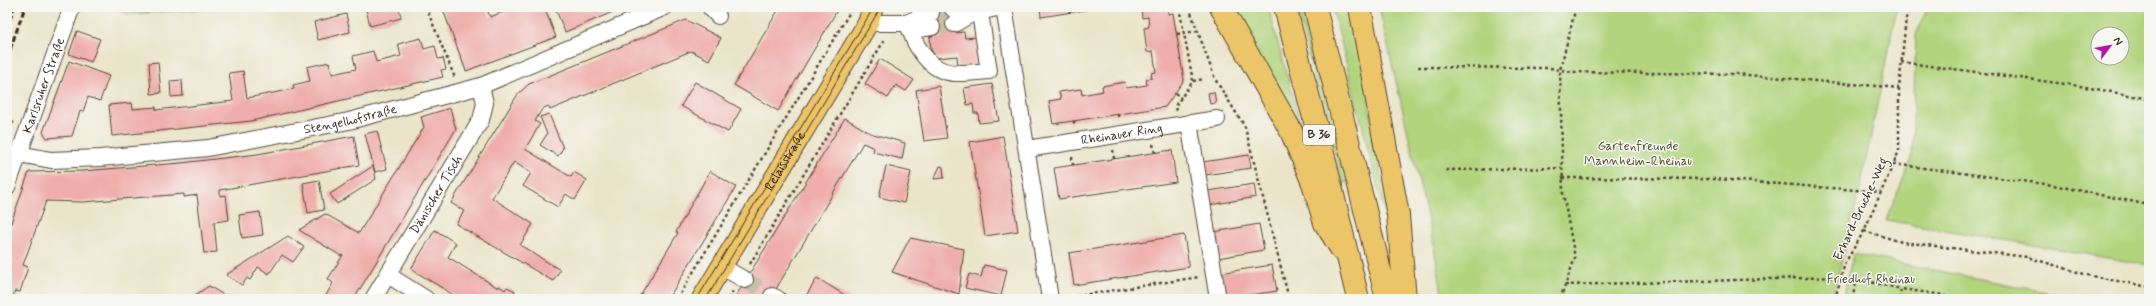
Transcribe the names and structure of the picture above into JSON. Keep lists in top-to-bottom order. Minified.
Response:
{"streets":{"highway":["B 36"],"main road":["Relaisstraße"],"street":["Karlsruher Straße","Stengelhofstraße","Rheinauer Ring","Dänischer Tisch"],"path":["Erhard-Bruche-Weg"]},"crossings":[["Karlsruher Straße","Stengelhofstraße"],["Stengelhofstraße","Dänischer Tisch"]],"parks":["Gartenfreunde Mannheim-Rheinau","Friedhof Rheinau"],"north":"top right"}
